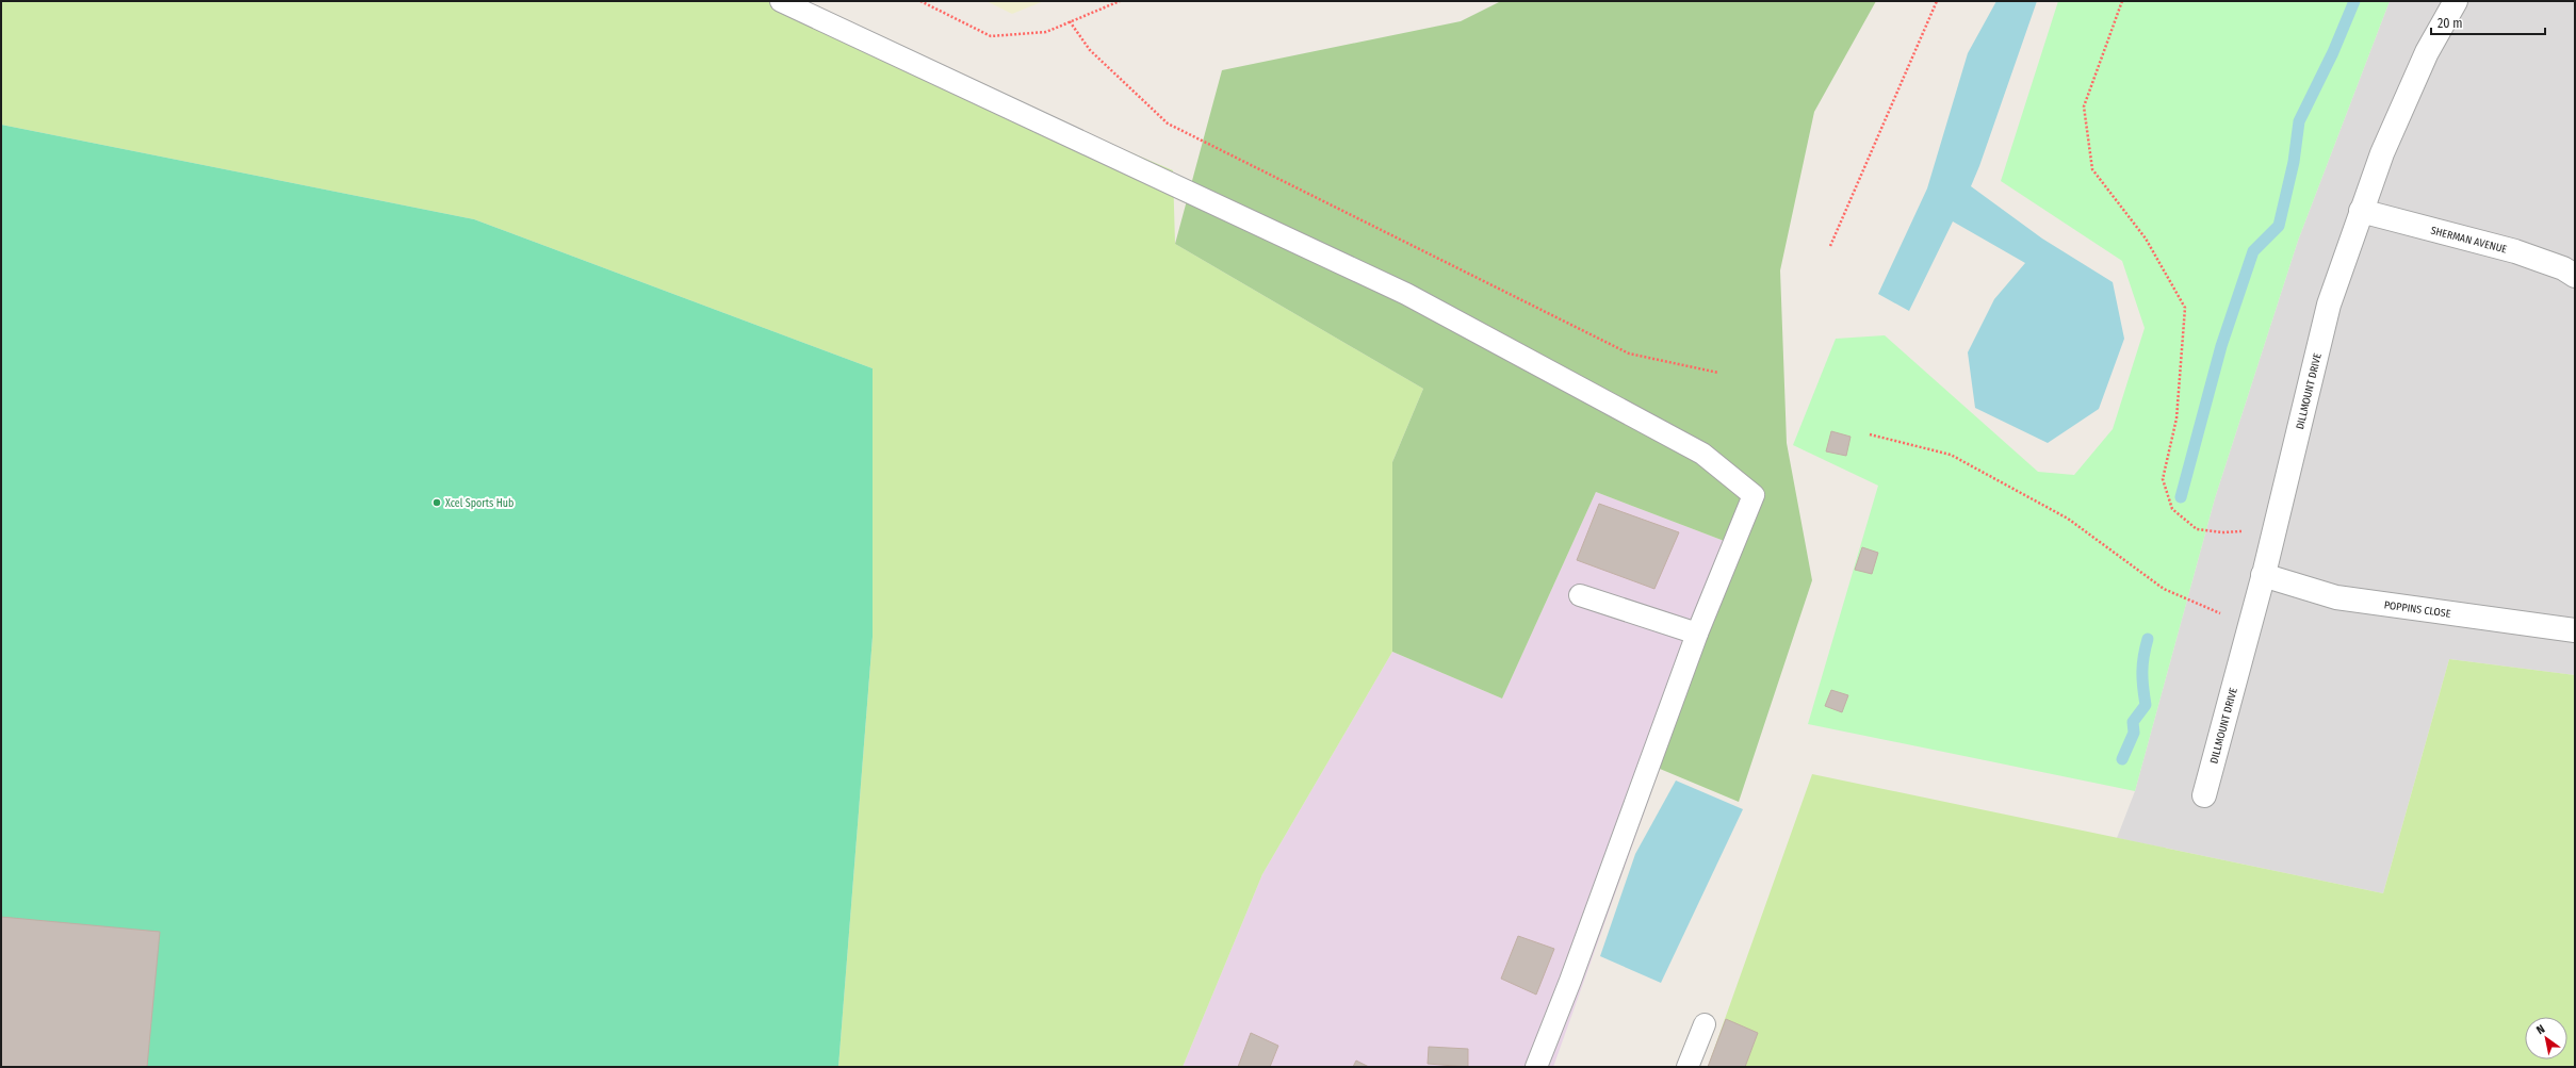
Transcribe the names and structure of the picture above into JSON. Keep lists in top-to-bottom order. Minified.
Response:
{"streets":{"street":["SHERMAN AVENUE","DILLMOUNT DRIVE","POPPINS CLOSE"]},"crossings":[["SHERMAN AVENUE","DILLMOUNT DRIVE"],["DILLMOUNT DRIVE","POPPINS CLOSE"]],"places":["Xcel Sports Hub"],"scale_bar":"20 m","north":"top left"}
